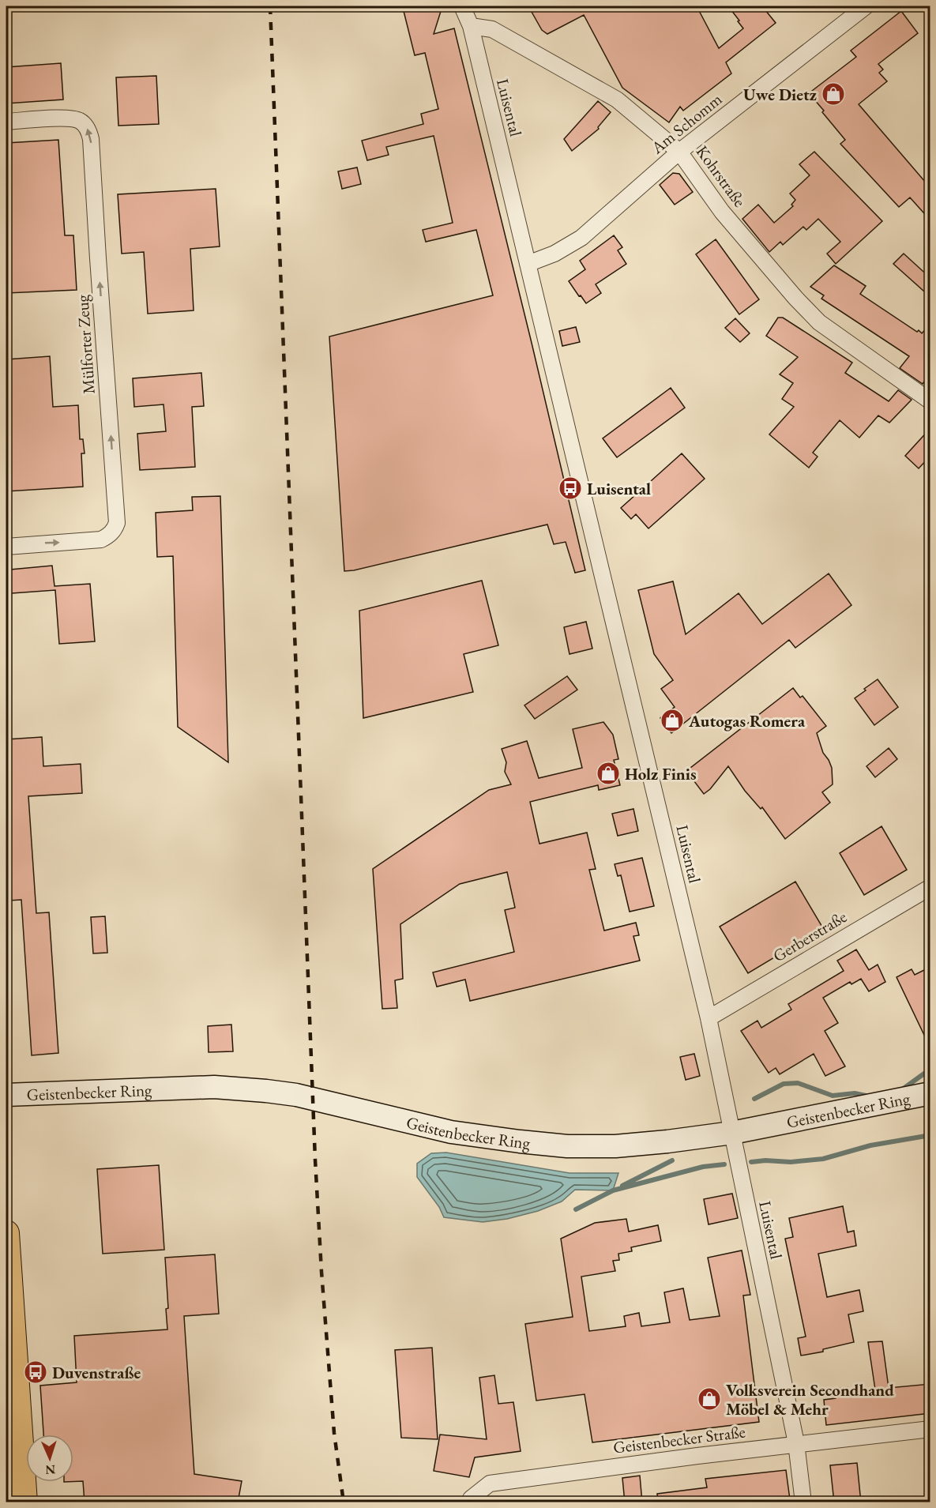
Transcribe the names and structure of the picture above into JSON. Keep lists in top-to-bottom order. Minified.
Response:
{"streets":{"main road":["Geistenbecker Ring"],"street":["Luisental","Am Schomm","Kohrstraße","Mülforter Zeug","Gerberstraße","Geistenbecker Straße"]},"crossings":[["Luisental","Am Schomm"],["Luisental","Kohrstraße"],["Luisental","Gerberstraße"],["Luisental","Geistenbecker Ring"],["Luisental","Geistenbecker Straße"],["Am Schomm","Kohrstraße"]],"places":{"shop":["Uwe Dietz","Autogas Romera","Holz Finis","Volksverein Secondhand Möbel & Mehr"],"bus stop":["Luisental","Duvenstraße"]},"north":"bottom"}
